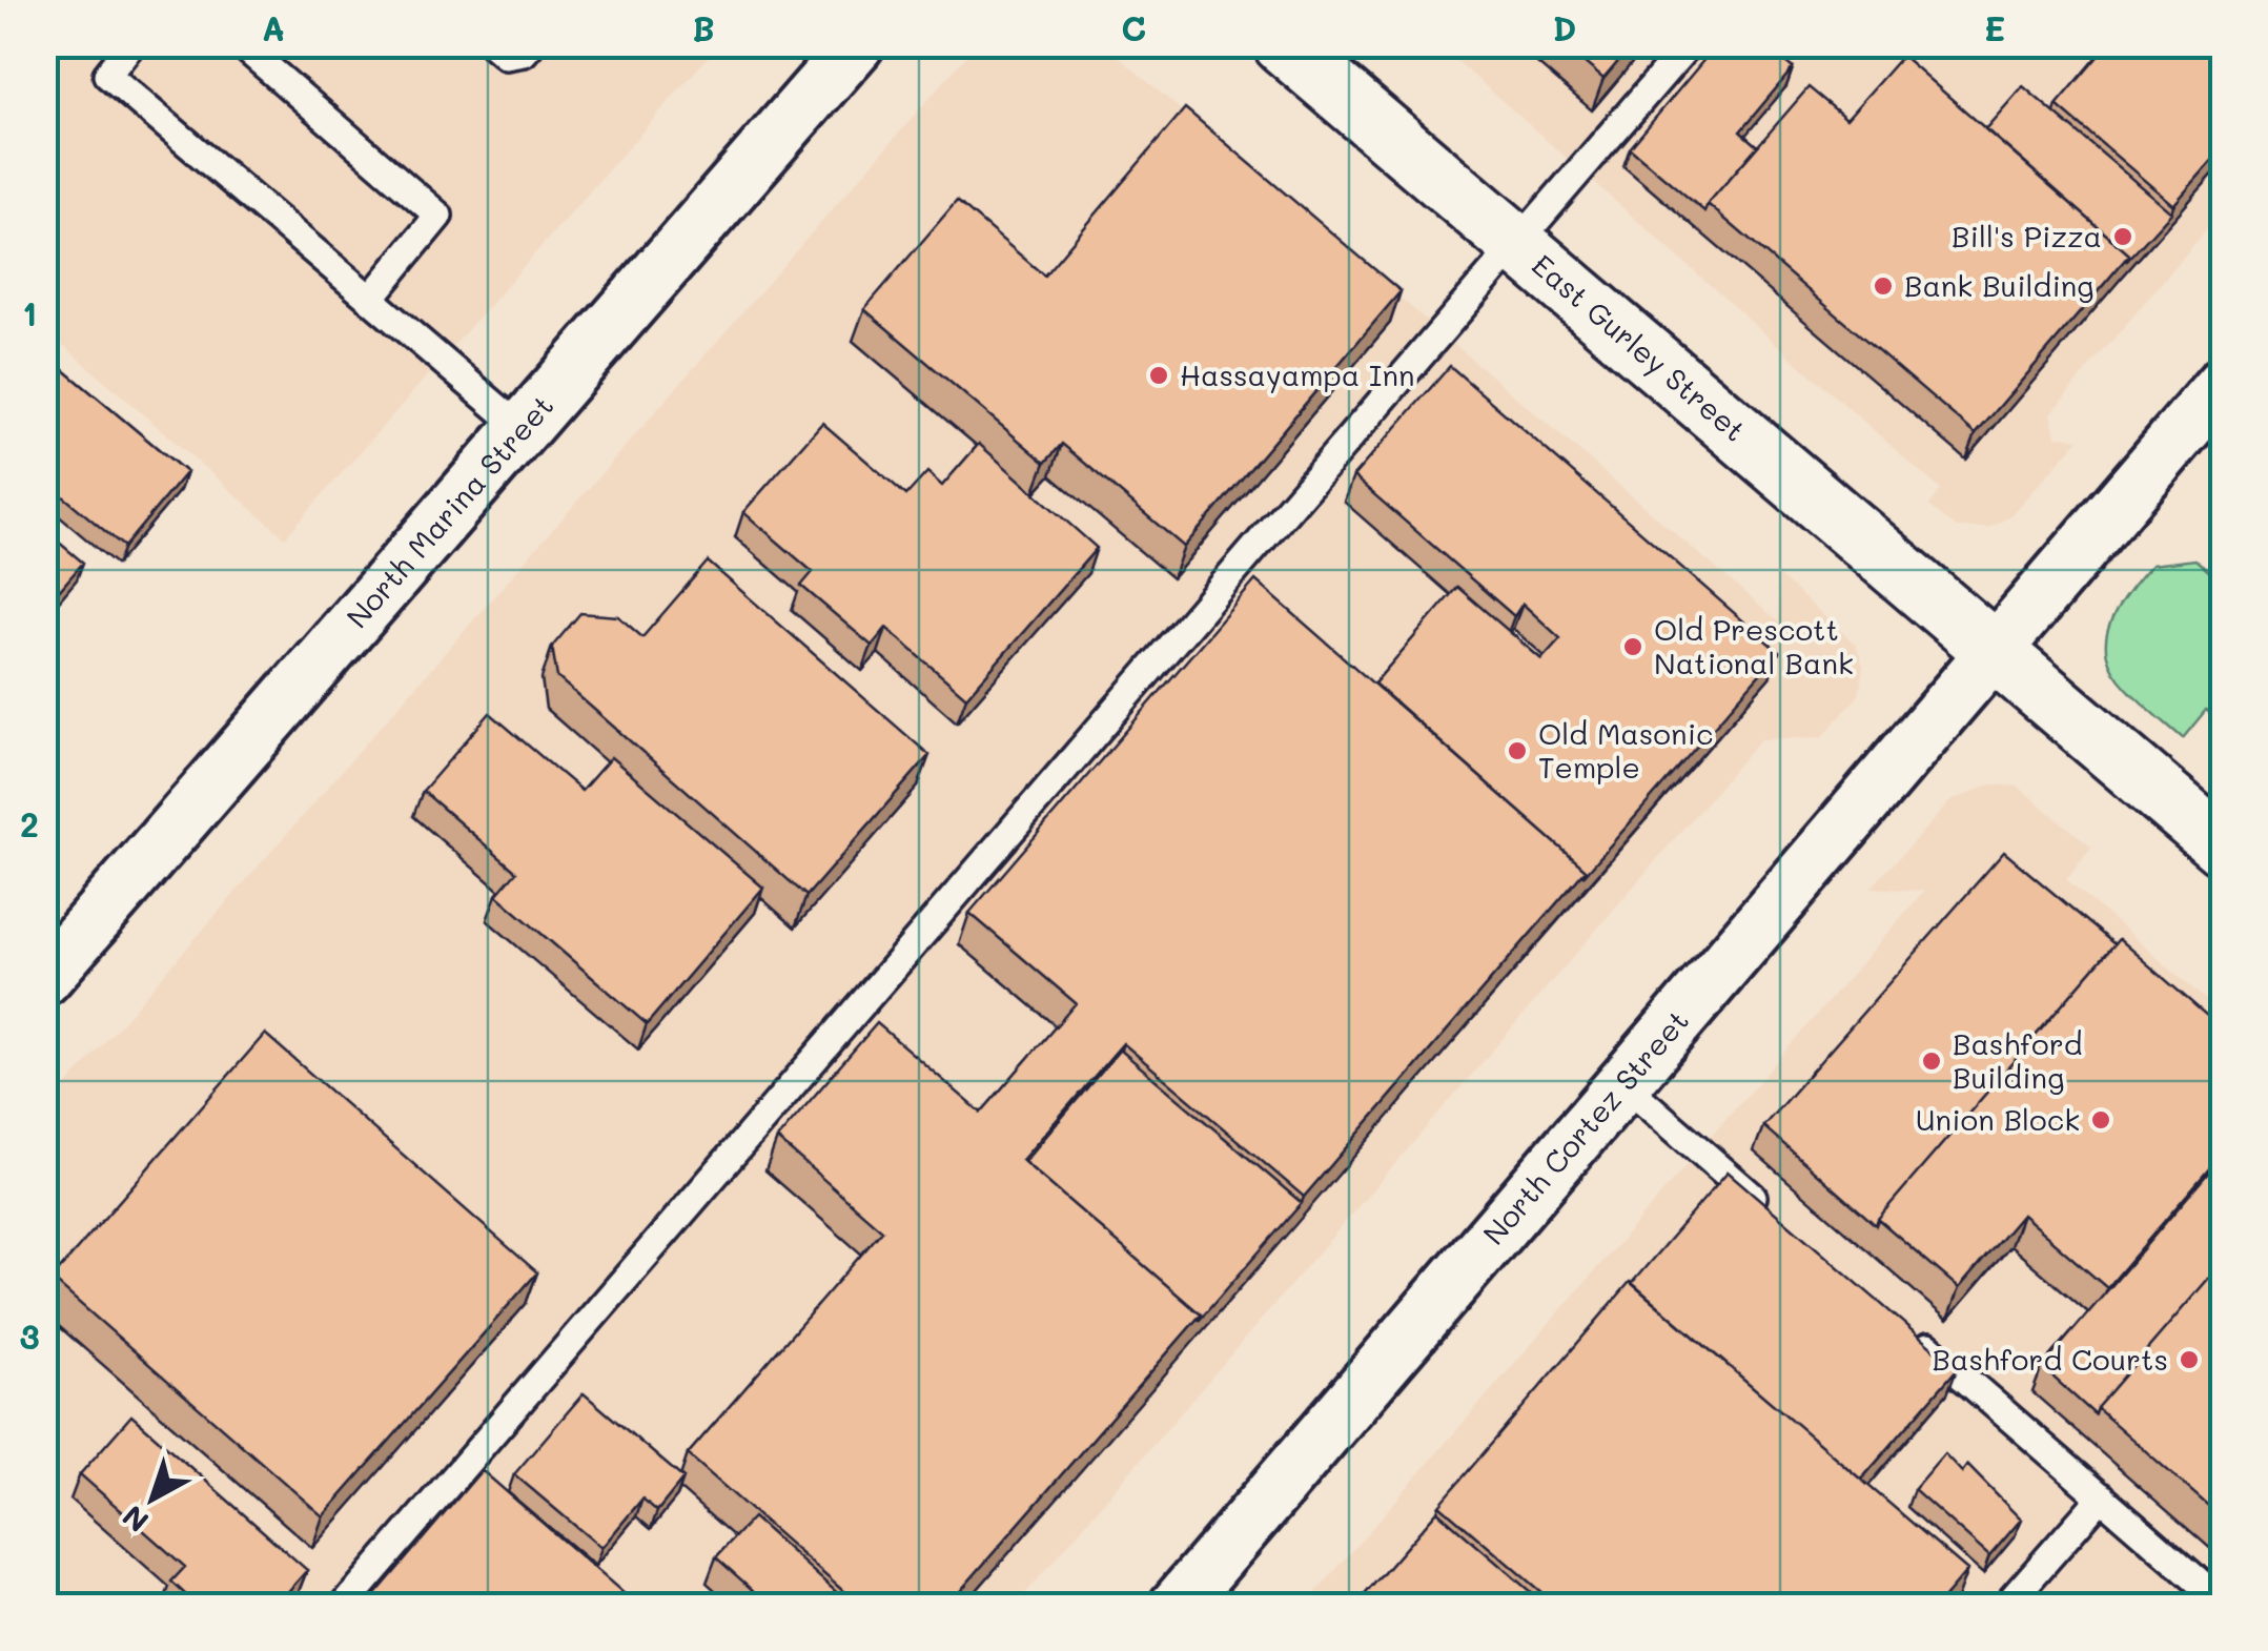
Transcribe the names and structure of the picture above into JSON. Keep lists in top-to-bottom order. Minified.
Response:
{"streets":{"main road":["East Gurley Street"],"street":["North Marina Street","North Cortez Street"]},"crossings":[["East Gurley Street","North Cortez Street"]],"places":["Bill's Pizza","Bank Building","Hassayampa Inn","Old Prescott National Bank","Old Masonic Temple","Bashford Building","Union Block","Bashford Courts"],"north":"bottom left","grid":{"columns":["A","B","C","D","E"],"rows":["1","2","3"]}}
